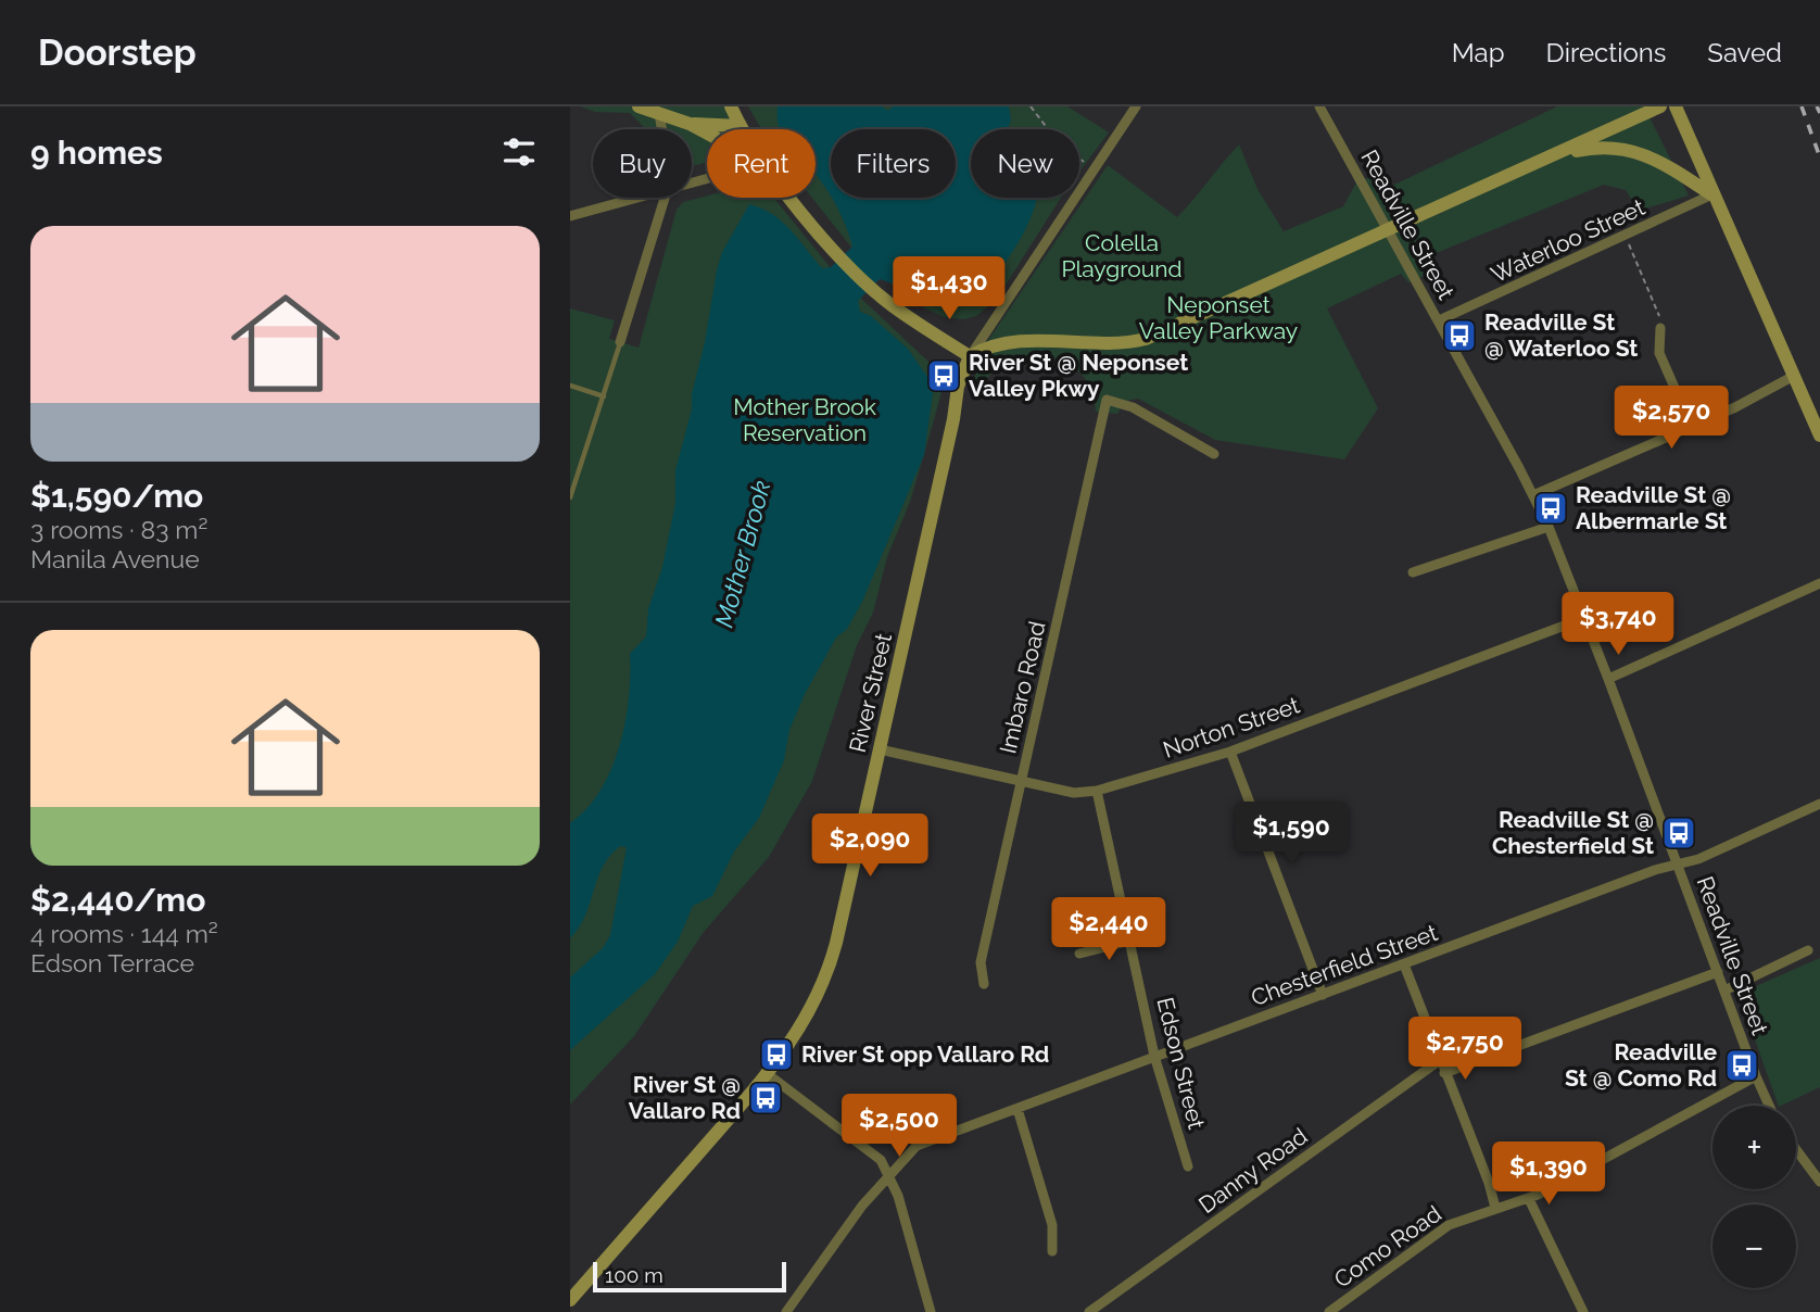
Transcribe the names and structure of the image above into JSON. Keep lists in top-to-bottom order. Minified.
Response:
{"streets":{"main road":["River Street"],"street":["Readville Street","Waterloo Street","Imbaro Road","Norton Street","Chesterfield Street","Edson Street","Danny Road","Como Road"]},"crossings":[["Readville Street","Waterloo Street"],["Readville Street","Norton Street"],["Readville Street","Chesterfield Street"],["Readville Street","Como Road"],["Imbaro Road","Norton Street"],["River Street","Norton Street"],["Norton Street","Edson Street"],["Chesterfield Street","Edson Street"]],"water":["Mother Brook"],"parks":["Colella Playground","Neponset Valley Parkway","Mother Brook Reservation"],"places":{"bus stop":["Readville St @ Waterloo St","River St @ Neponset Valley Pkwy","Readville St @ Albermarle St","Readville St @ Chesterfield St","River St opp Vallaro Rd","Readville St @ Como Rd","River St @ Vallaro Rd"]},"scale_bar":"100 m","page":{"header":"Doorstep","nav":["Map","Directions","Saved"],"heading":"9 homes","chip":["Buy","Rent","Filters","New"],"list":[{"name":"$1,590/mo","note":"3 rooms · 83 m² · Manila Avenue"},{"name":"$2,440/mo","note":"4 rooms · 144 m² · Edson Terrace"}],"price":["$1,430","$2,570","$3,740","$1,590","$2,090","$2,440","$2,750","$2,500","$1,390"],"map_buttons":["+","−"],"scale":"100 m"}}
